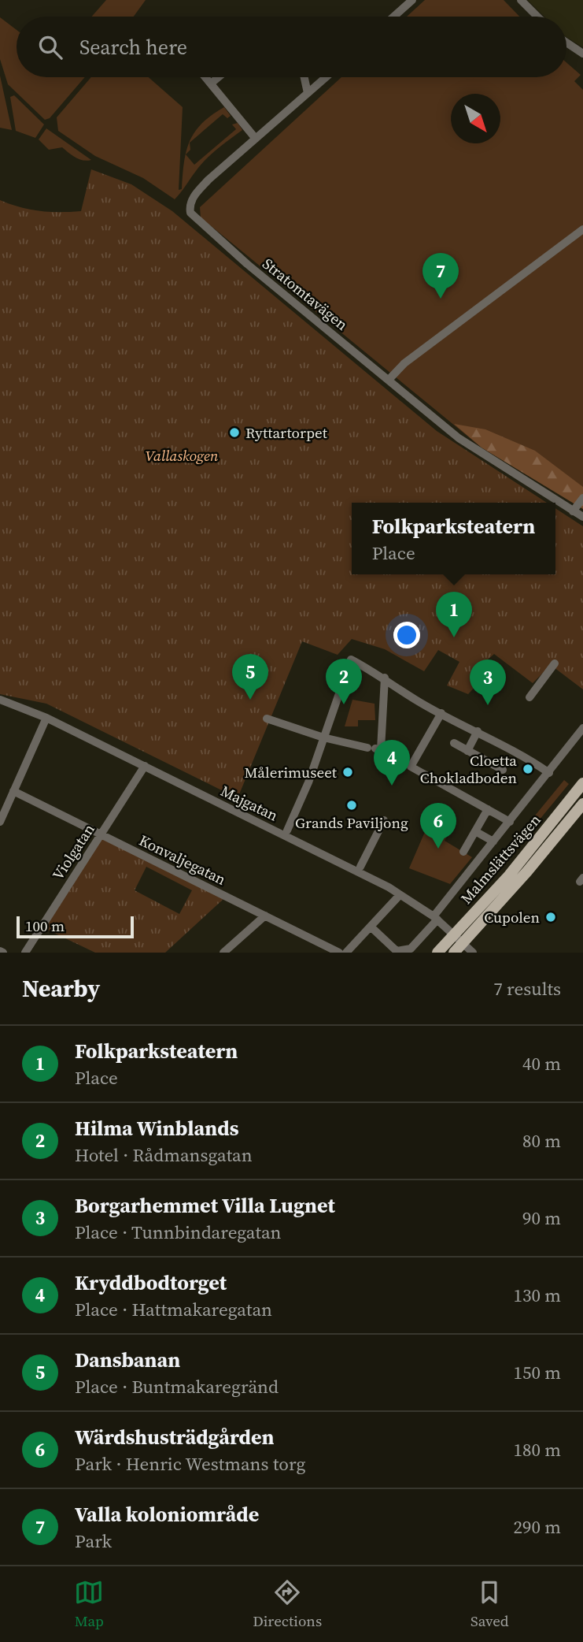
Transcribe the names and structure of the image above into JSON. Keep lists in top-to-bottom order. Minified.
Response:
{"streets":{"main road":["Malmslättsvägen"],"street":["Stratomtavägen","Majgatan","Violgatan","Konvaljegatan"]},"crossings":[["Majgatan","Violgatan"],["Majgatan","Malmslättsvägen"],["Violgatan","Konvaljegatan"]],"parks":["Vallaskogen"],"places":["Ryttartorpet","Cloetta Chokladboden","Målerimuseet","Grands Paviljong","Cupolen"],"scale_bar":"100 m","north":"bottom right","page":{"search":"Search here","pins":["7","1","5","2","3","4","6"],"popup":["Folkparksteatern","Place"],"scale":"100 m","heading":["Nearby","7 results"],"list":[{"mark":"1","name":"Folkparksteatern","note":"Place","value":"40 m"},{"mark":"2","name":"Hilma Winblands","note":"Hotel · Rådmansgatan","value":"80 m"},{"mark":"3","name":"Borgarhemmet Villa Lugnet","note":"Place · Tunnbindaregatan","value":"90 m"},{"mark":"4","name":"Kryddbodtorget","note":"Place · Hattmakaregatan","value":"130 m"},{"mark":"5","name":"Dansbanan","note":"Place · Buntmakaregränd","value":"150 m"},{"mark":"6","name":"Wärdshusträdgården","note":"Park · Henric Westmans torg","value":"180 m"},{"mark":"7","name":"Valla koloniområde","note":"Park","value":"290 m"}],"nav":["Map","Directions","Saved"]}}
